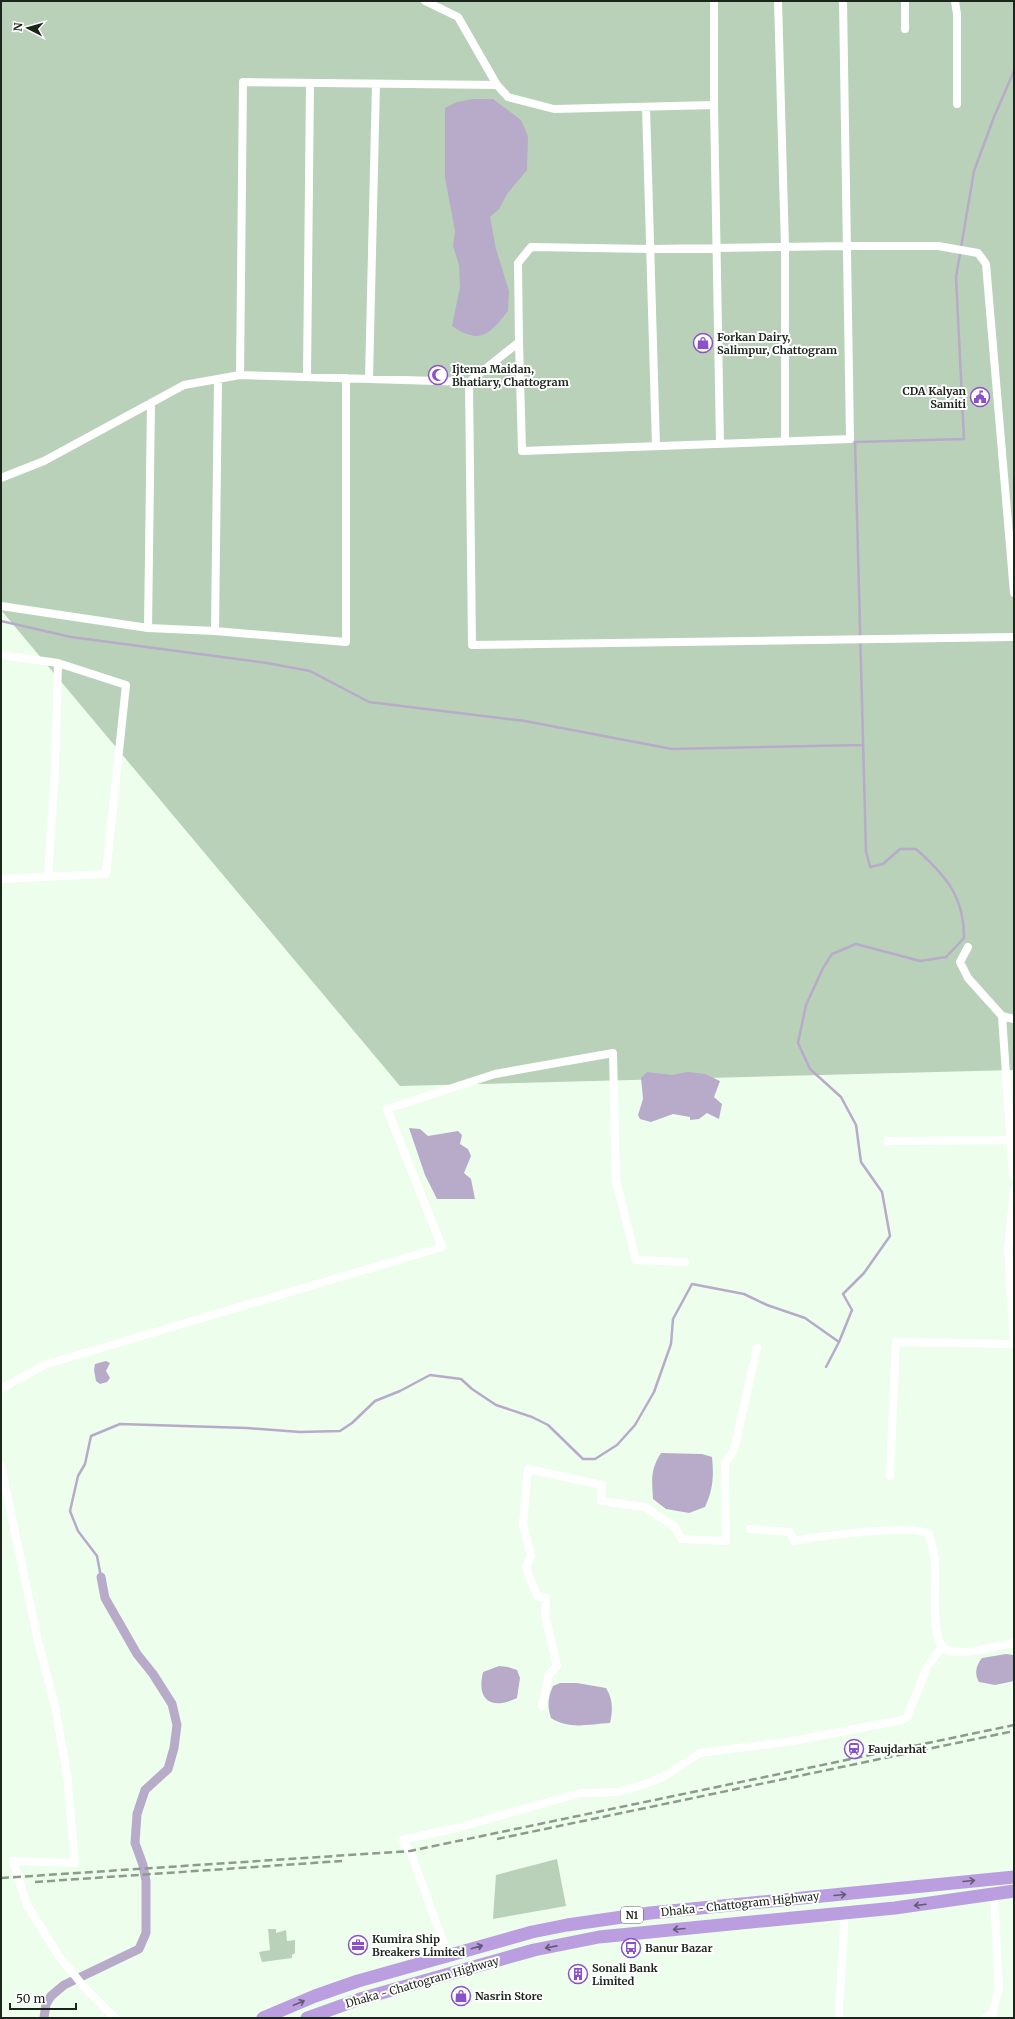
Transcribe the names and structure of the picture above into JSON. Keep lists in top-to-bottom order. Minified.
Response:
{"streets":{"highway":["Dhaka - Chattogram Highway","N1"]},"places":{"shop":["Forkan Dairy, Salimpur, Chattogram","Nasrin Store"],"mosque":["Ijtema Maidan, Bhatiary, Chattogram"],"public building":["CDA Kalyan Samiti"],"station":["Faujdarhat"],"office":["Kumira Ship Breakers Limited"],"bus stop":["Banur Bazar"],"building":["Sonali Bank Limited"]},"scale_bar":"50 m","north":"left"}
